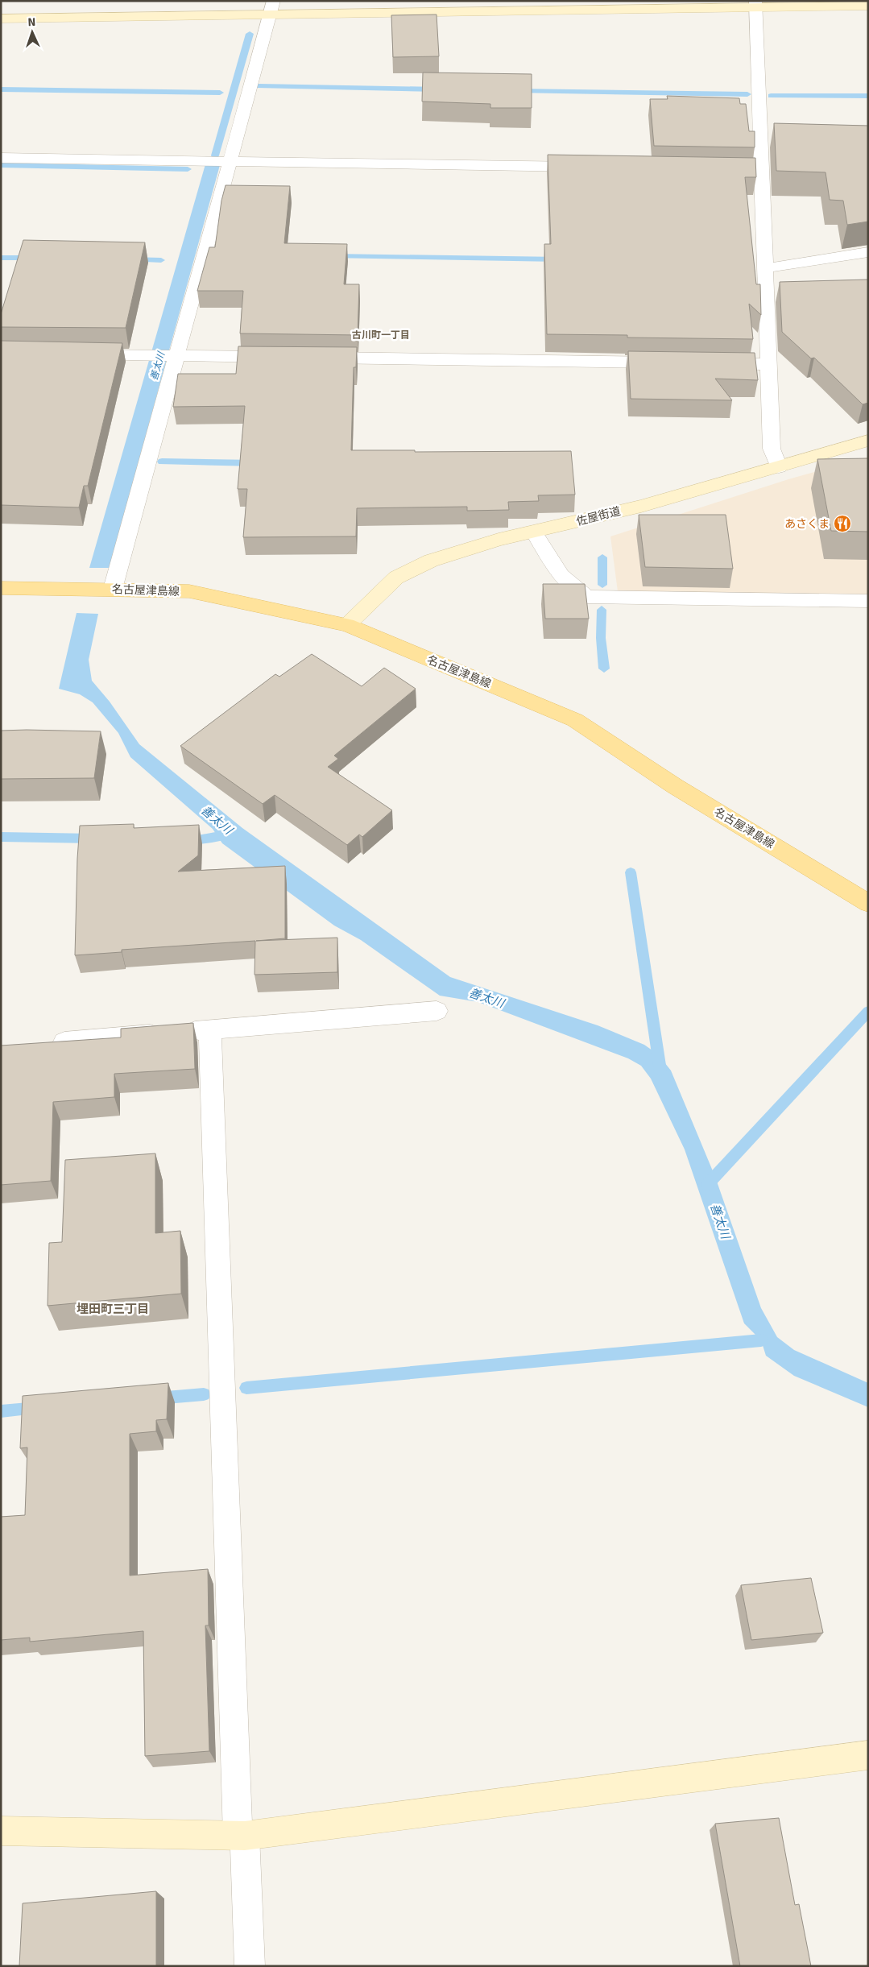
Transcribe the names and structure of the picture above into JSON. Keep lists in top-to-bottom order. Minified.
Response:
{"streets":{"main road":["名古屋津島線"],"street":["佐屋街道"]},"crossings":[["佐屋街道","名古屋津島線"]],"districts":["古川町一丁目","埋田町三丁目"],"water":["善太川"],"places":{"restaurant":["あさくま"]},"north":"top"}
